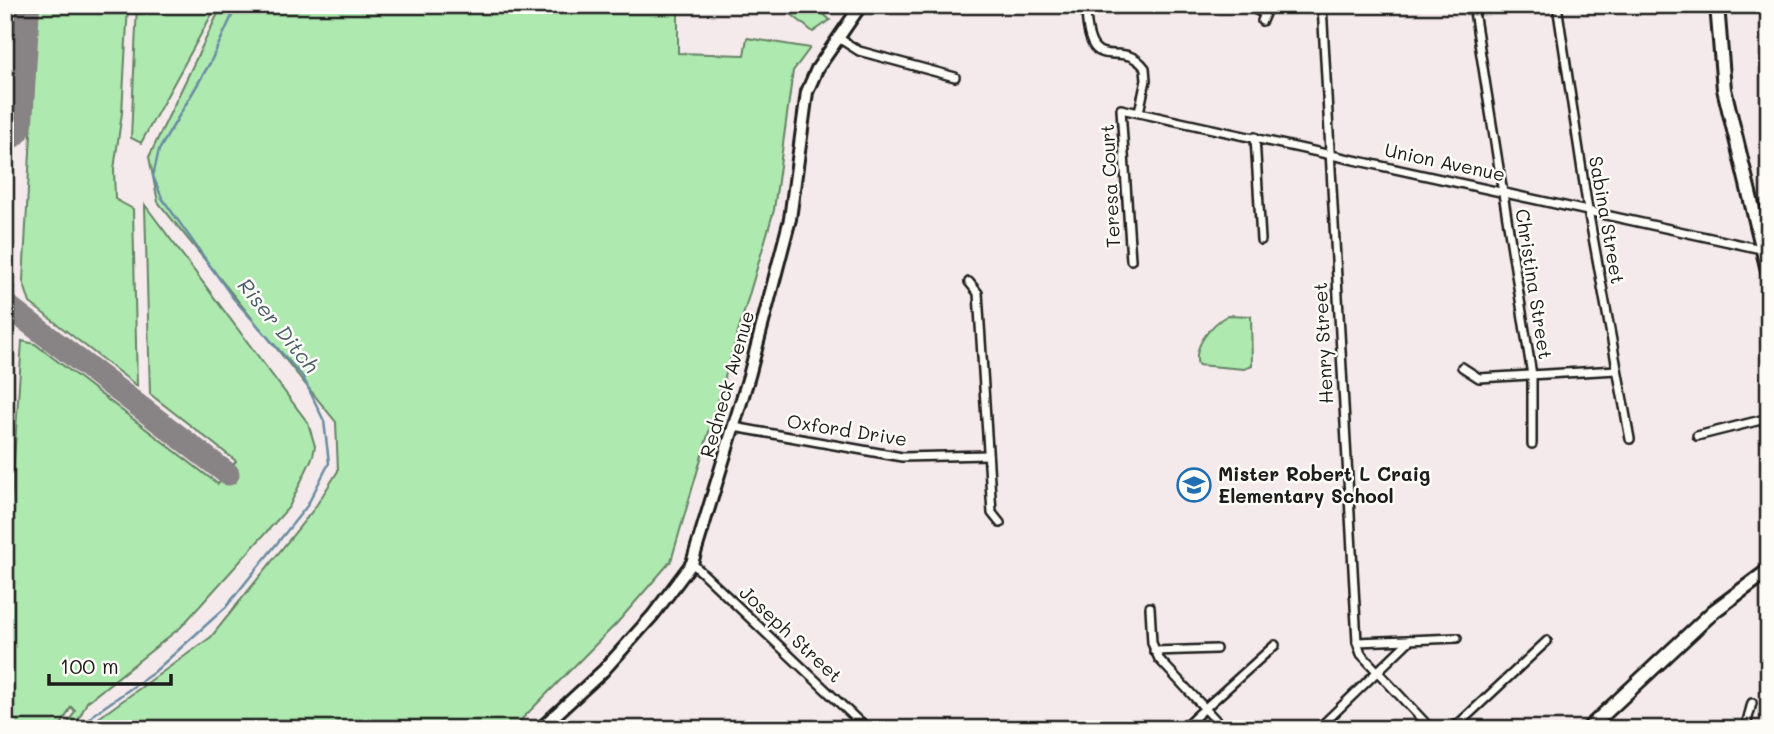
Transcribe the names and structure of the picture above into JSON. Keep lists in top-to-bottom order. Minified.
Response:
{"streets":{"street":["Union Avenue","Teresa Court","Sabina Street","Christina Street","Henry Street","Redneck Avenue","Oxford Drive","Joseph Street"]},"crossings":[["Union Avenue","Teresa Court"],["Union Avenue","Sabina Street"],["Union Avenue","Christina Street"],["Union Avenue","Henry Street"],["Redneck Avenue","Oxford Drive"],["Redneck Avenue","Joseph Street"]],"water":["Riser Ditch"],"places":{"school or university":["Mister Robert L Craig Elementary School"]},"scale_bar":"100 m"}
